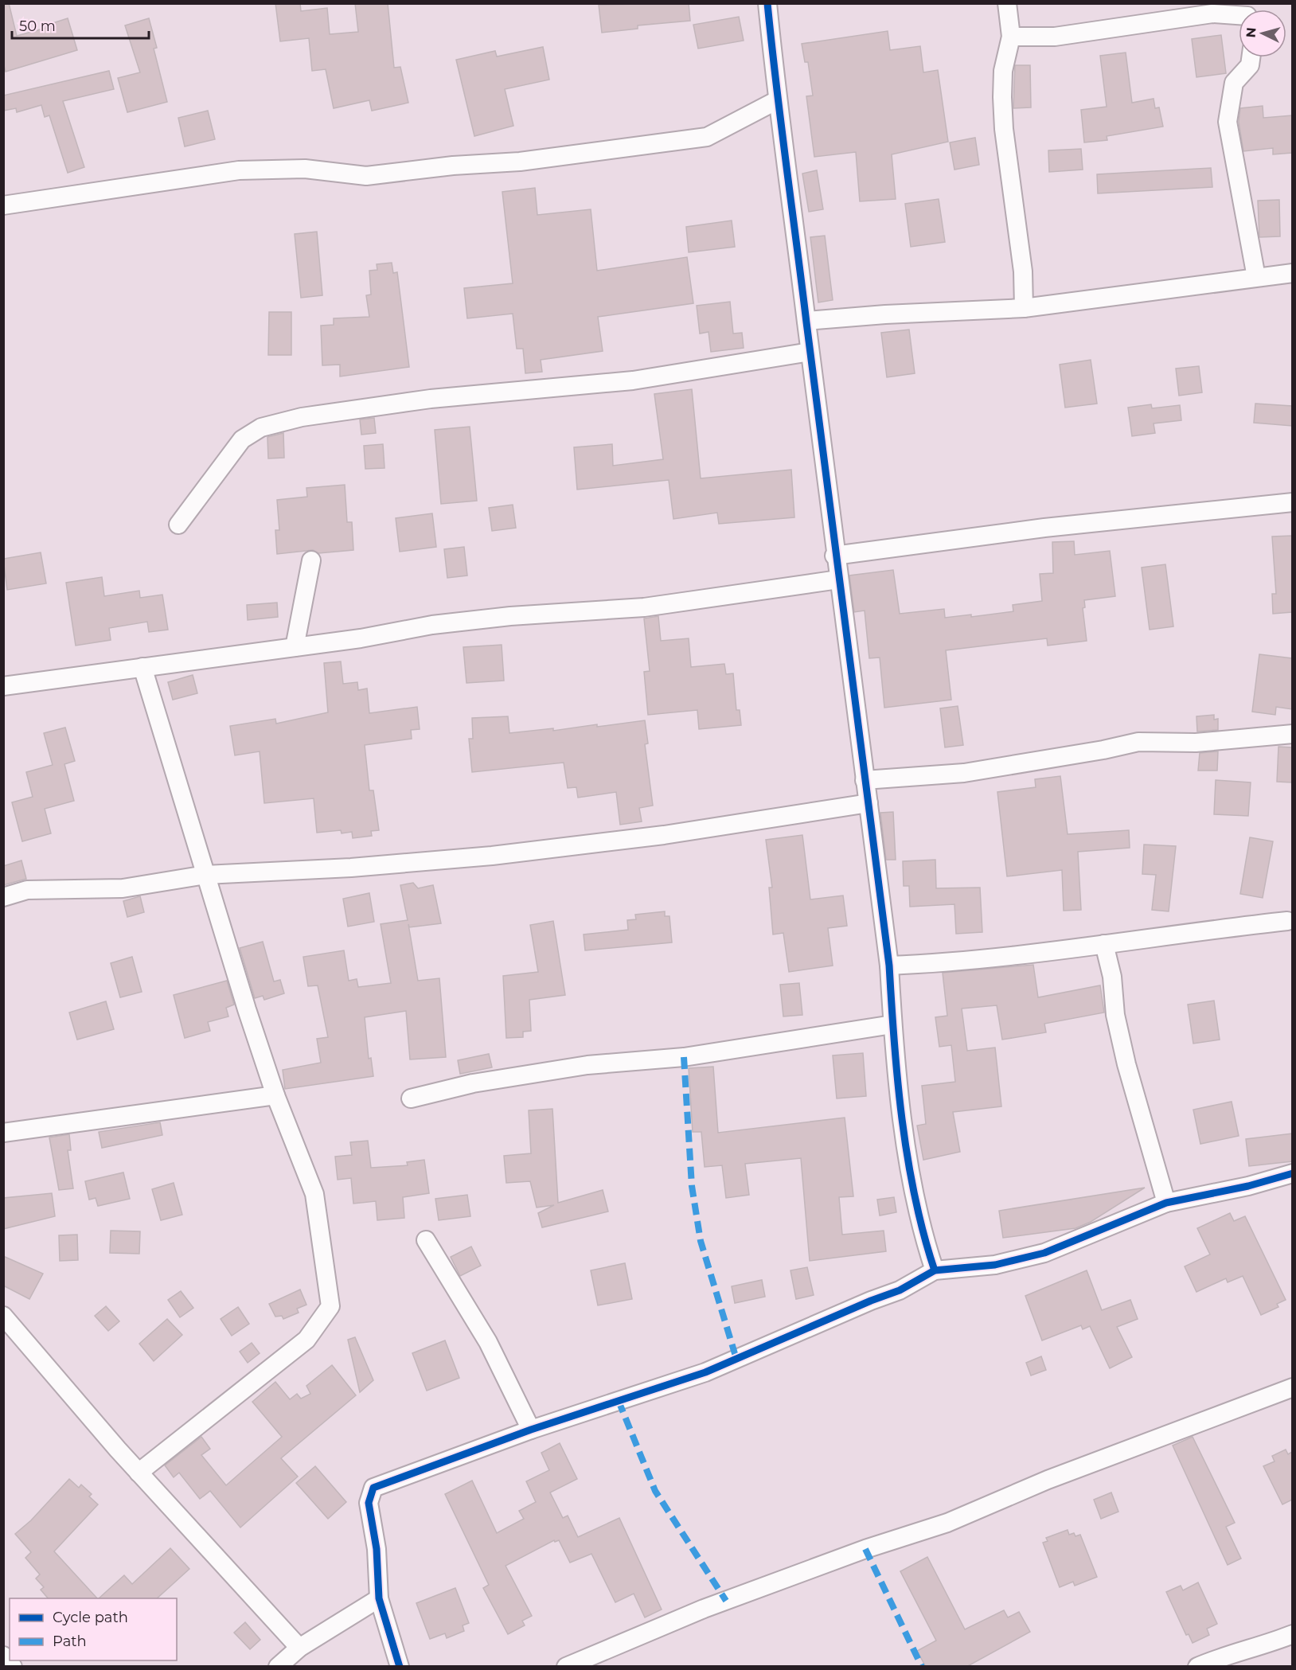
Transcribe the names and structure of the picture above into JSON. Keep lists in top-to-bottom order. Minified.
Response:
{"legend":["Cycle path","Path"],"scale_bar":"50 m","north":"left"}
